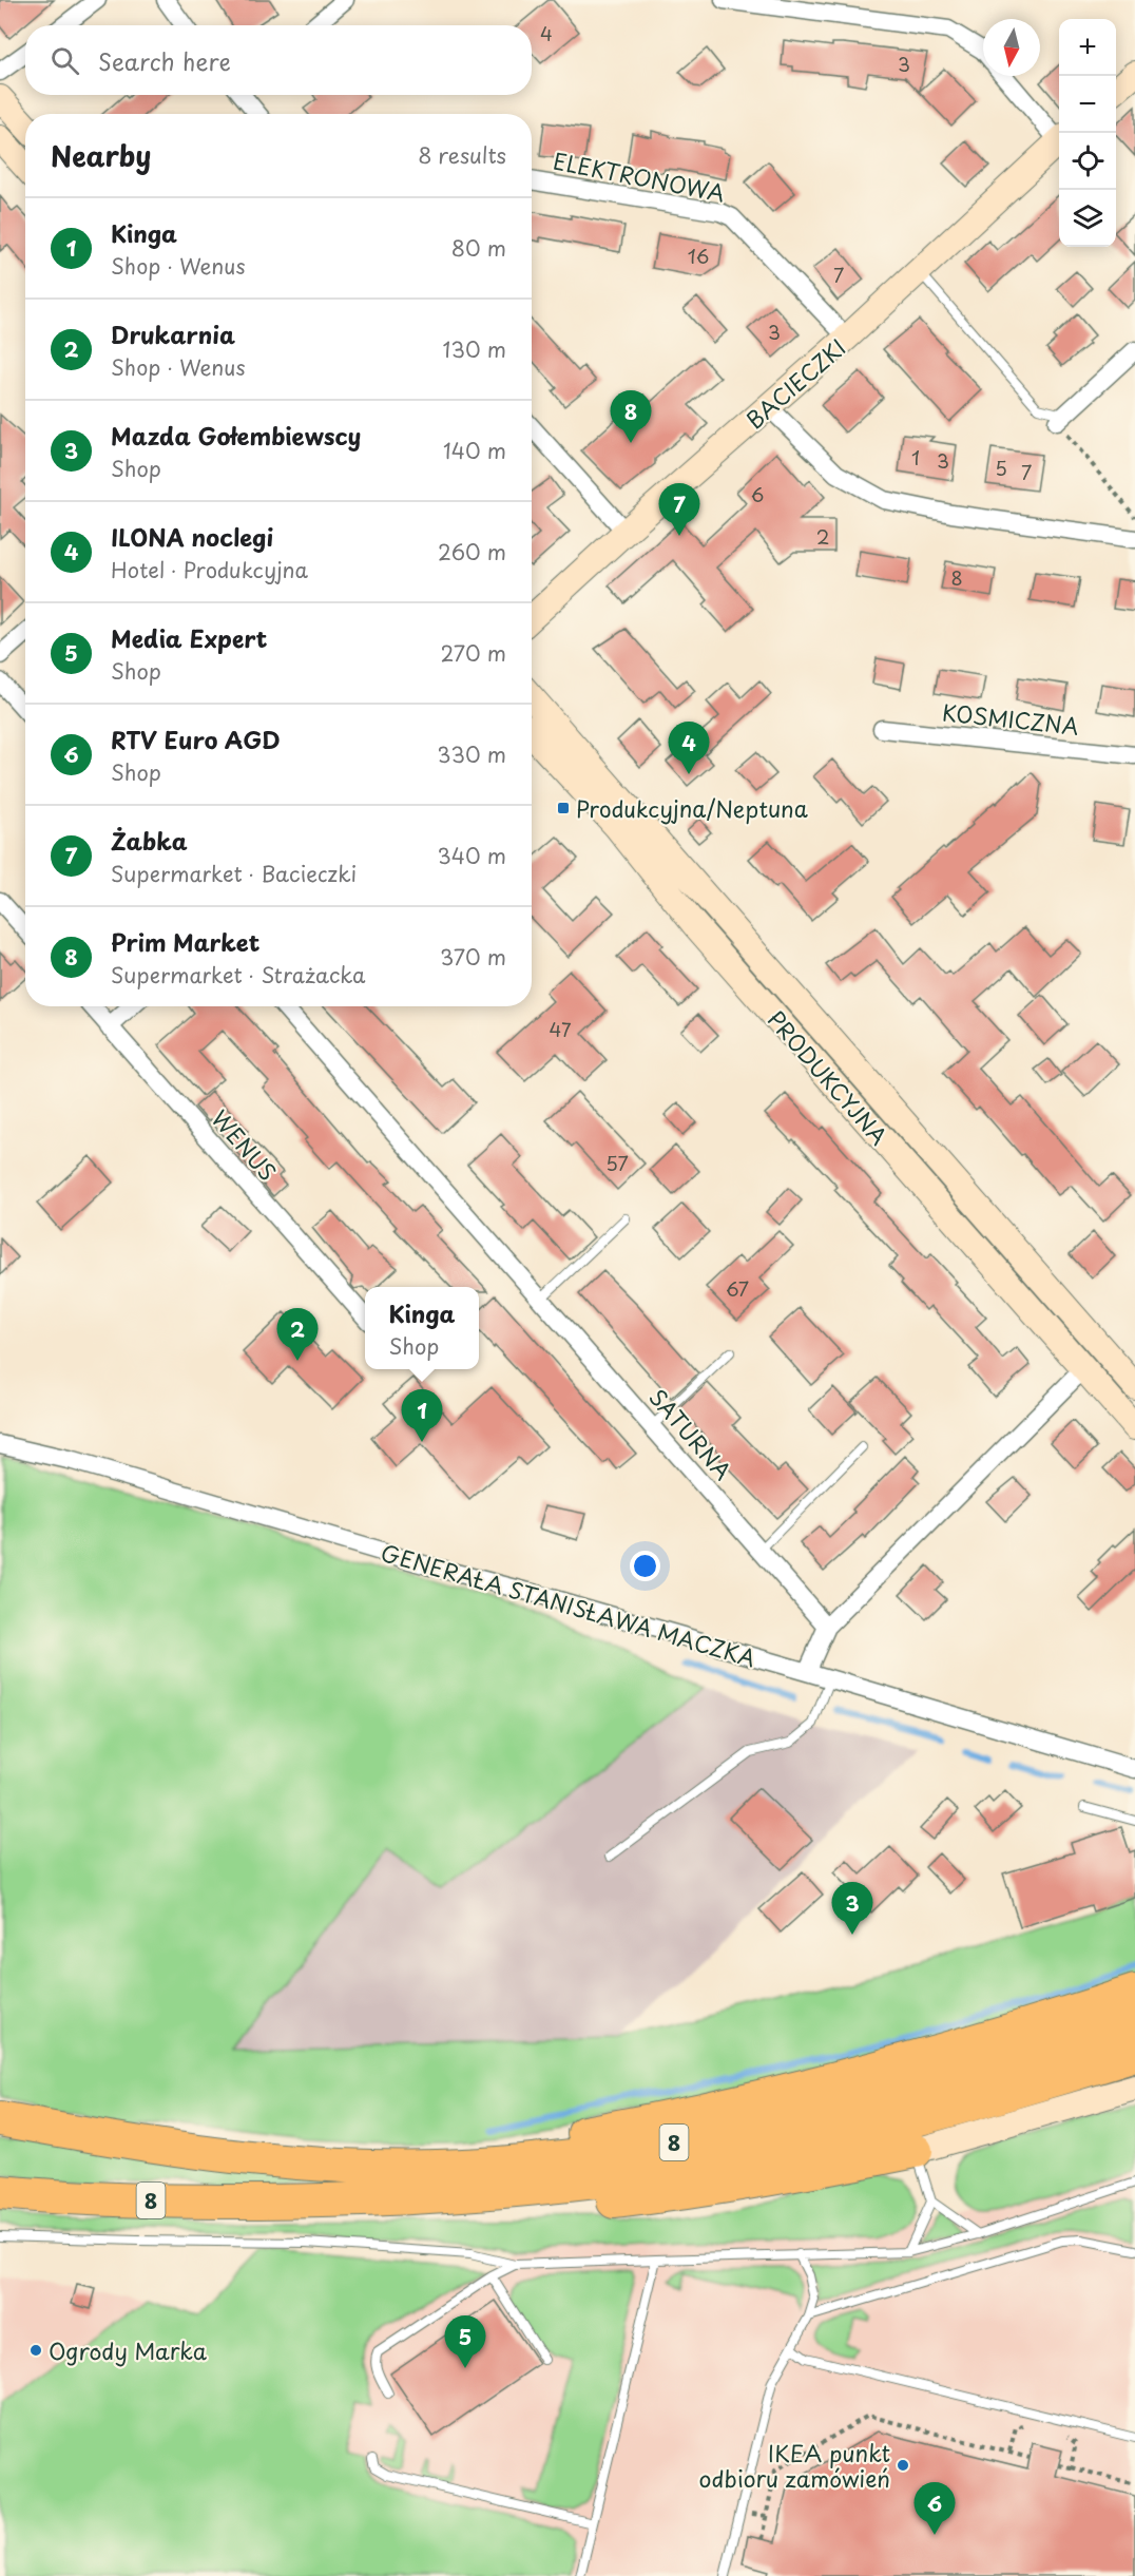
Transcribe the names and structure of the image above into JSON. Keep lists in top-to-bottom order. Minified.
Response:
{"streets":{"highway":["8"],"main road":["BACIECZKI","PRODUKCYJNA"],"street":["ELEKTRONOWA","KOSMICZNA","WENUS","SATURNA","GENERAŁA STANISŁAWA MACZKA"]},"crossings":[["ELEKTRONOWA","BACIECZKI"]],"places":{"transit":["Produkcyjna/Neptuna"],"other":["Ogrody Marka","IKEA punkt odbioru zamówień"]},"house_numbers":["4","3","16","7","3","1","3","5","7","6","2","8","47","57","67"],"north":"bottom","page":{"map_buttons":["+","−"],"search":"Search here","heading":["Nearby","8 results"],"list":[{"mark":"1","name":"Kinga","note":"Shop · Wenus","value":"80 m"},{"mark":"2","name":"Drukarnia","note":"Shop · Wenus","value":"130 m"},{"mark":"3","name":"Mazda Gołembiewscy","note":"Shop","value":"140 m"},{"mark":"4","name":"ILONA noclegi","note":"Hotel · Produkcyjna","value":"260 m"},{"mark":"5","name":"Media Expert","note":"Shop","value":"270 m"},{"mark":"6","name":"RTV Euro AGD","note":"Shop","value":"330 m"},{"mark":"7","name":"Żabka","note":"Supermarket · Bacieczki","value":"340 m"},{"mark":"8","name":"Prim Market","note":"Supermarket · Strażacka","value":"370 m"}],"pins":["8","7","4","2","1","3","5","6"],"popup":["Kinga","Shop"]}}
